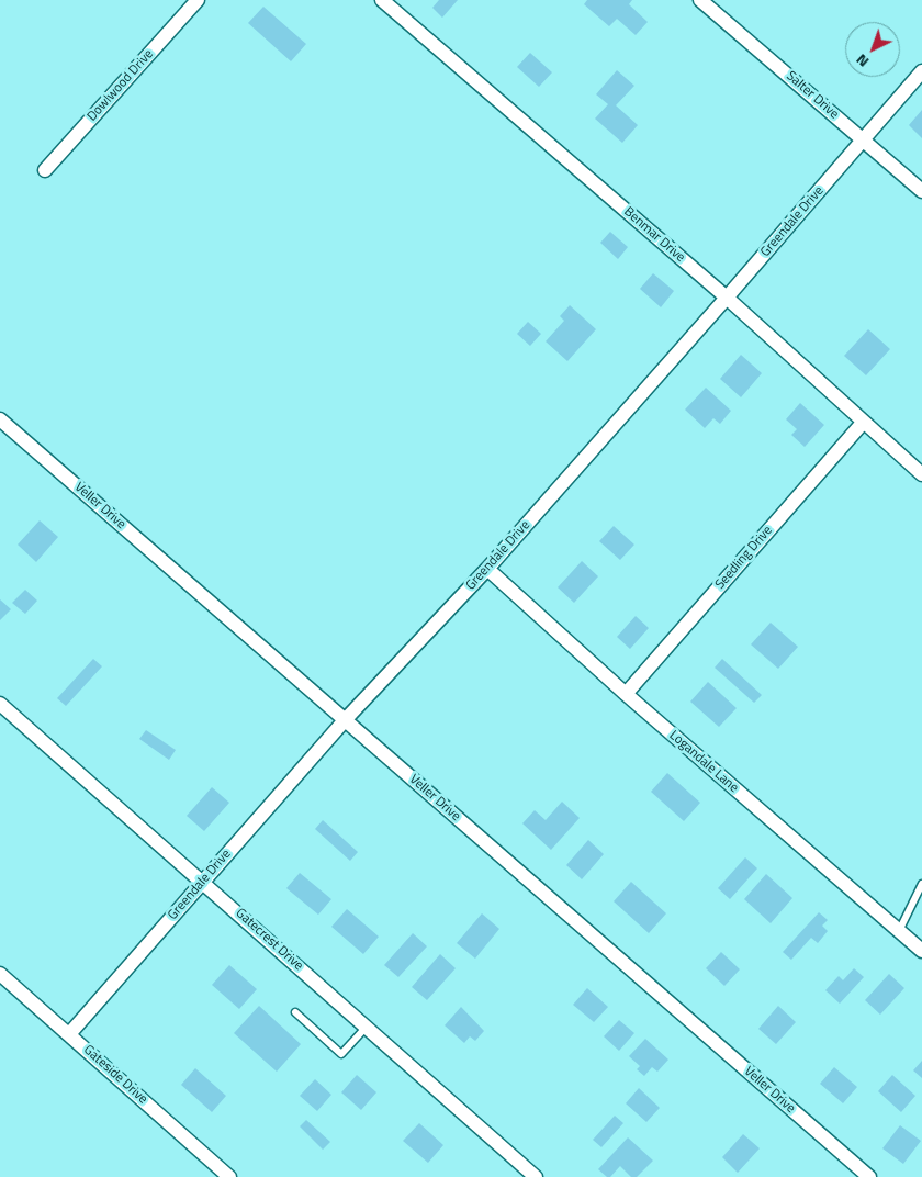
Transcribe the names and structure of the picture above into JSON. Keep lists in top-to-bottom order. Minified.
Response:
{"streets":{"street":["Dowlwood Drive","Salter Drive","Greendale Drive","Benmar Drive","Veller Drive","Seedling Drive","Logandale Lane","Gatecrest Drive","Gateside Drive"]},"crossings":[["Salter Drive","Greendale Drive"],["Greendale Drive","Benmar Drive"],["Greendale Drive","Veller Drive"],["Greendale Drive","Logandale Lane"],["Greendale Drive","Gatecrest Drive"],["Greendale Drive","Gateside Drive"],["Benmar Drive","Seedling Drive"],["Seedling Drive","Logandale Lane"]],"north":"bottom left"}
